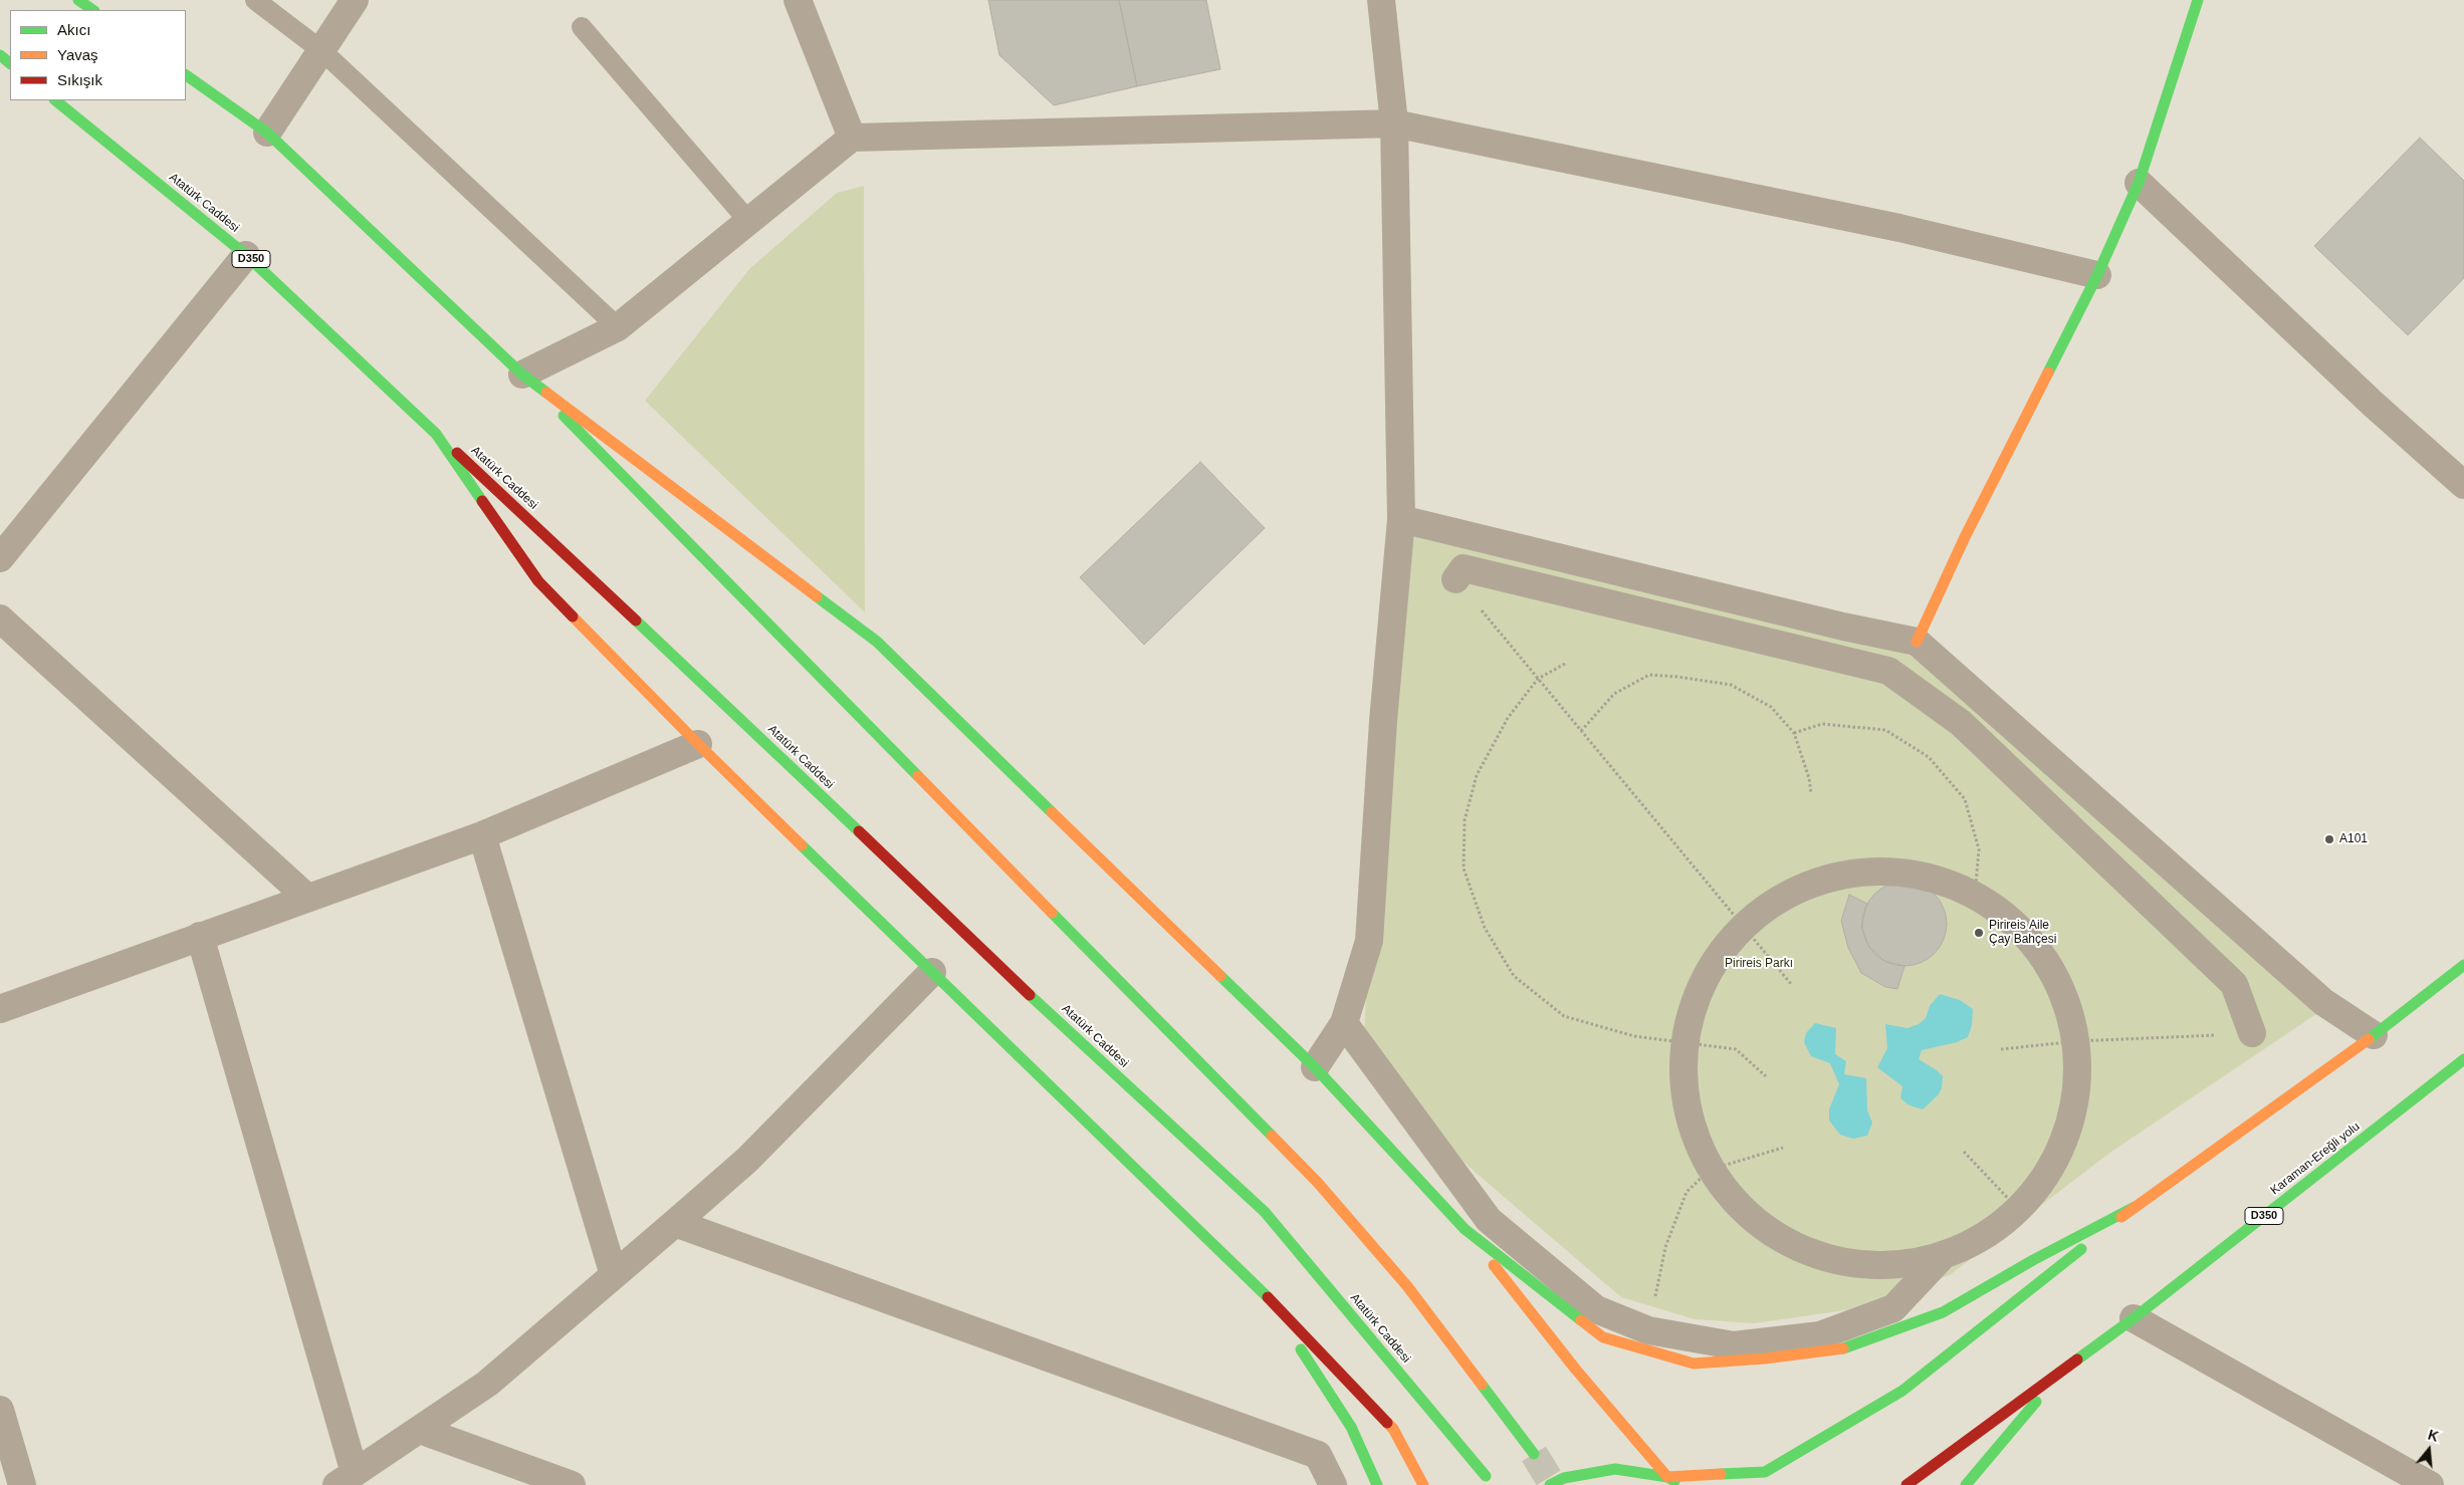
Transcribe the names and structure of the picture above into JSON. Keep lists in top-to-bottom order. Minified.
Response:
{"streets":{"main road":["Atatürk Caddesi","D350","Karaman-Ereğli yolu"]},"crossings":[["D350","Karaman-Ereğli yolu"]],"parks":["Pirireis Parkı"],"places":["A101","Pirireis Aile Çay Bahçesi"],"legend":["Akıcı","Yavaş","Sıkışık"],"north":"top"}
